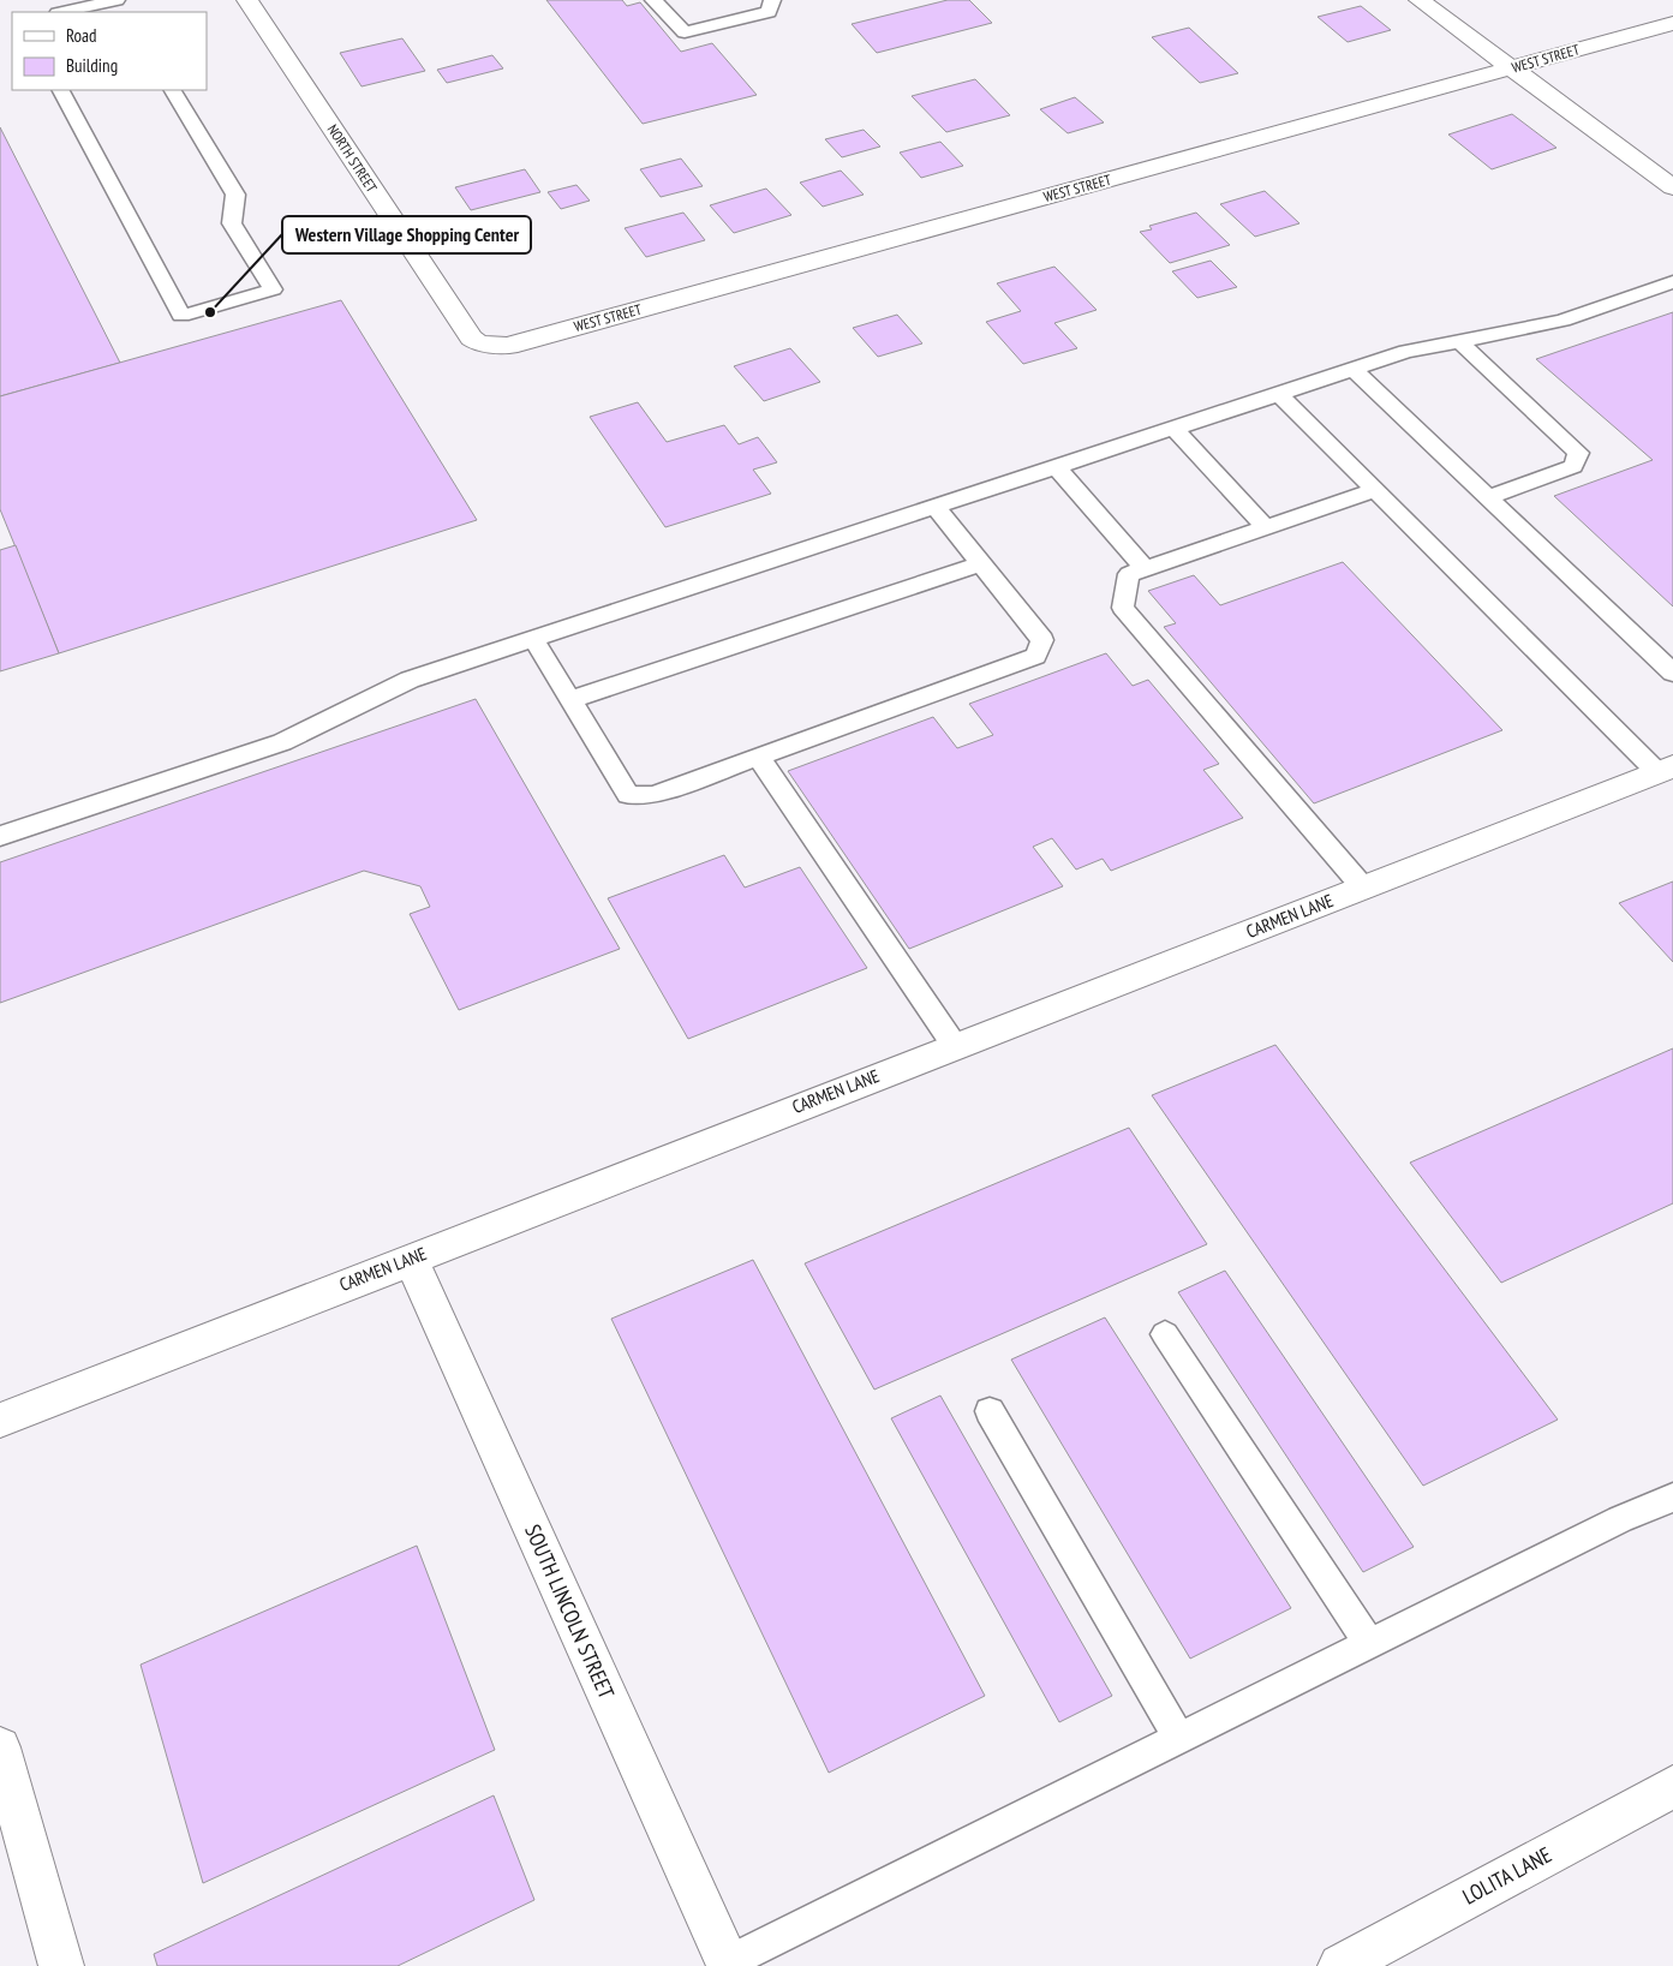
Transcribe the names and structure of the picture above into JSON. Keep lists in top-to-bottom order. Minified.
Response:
{"streets":{"street":["WEST STREET","NORTH STREET","CARMEN LANE","SOUTH LINCOLN STREET","LOLITA LANE"]},"crossings":[["WEST STREET","NORTH STREET"],["CARMEN LANE","SOUTH LINCOLN STREET"]],"places":["Western Village Shopping Center"],"legend":["Road","Building"]}
